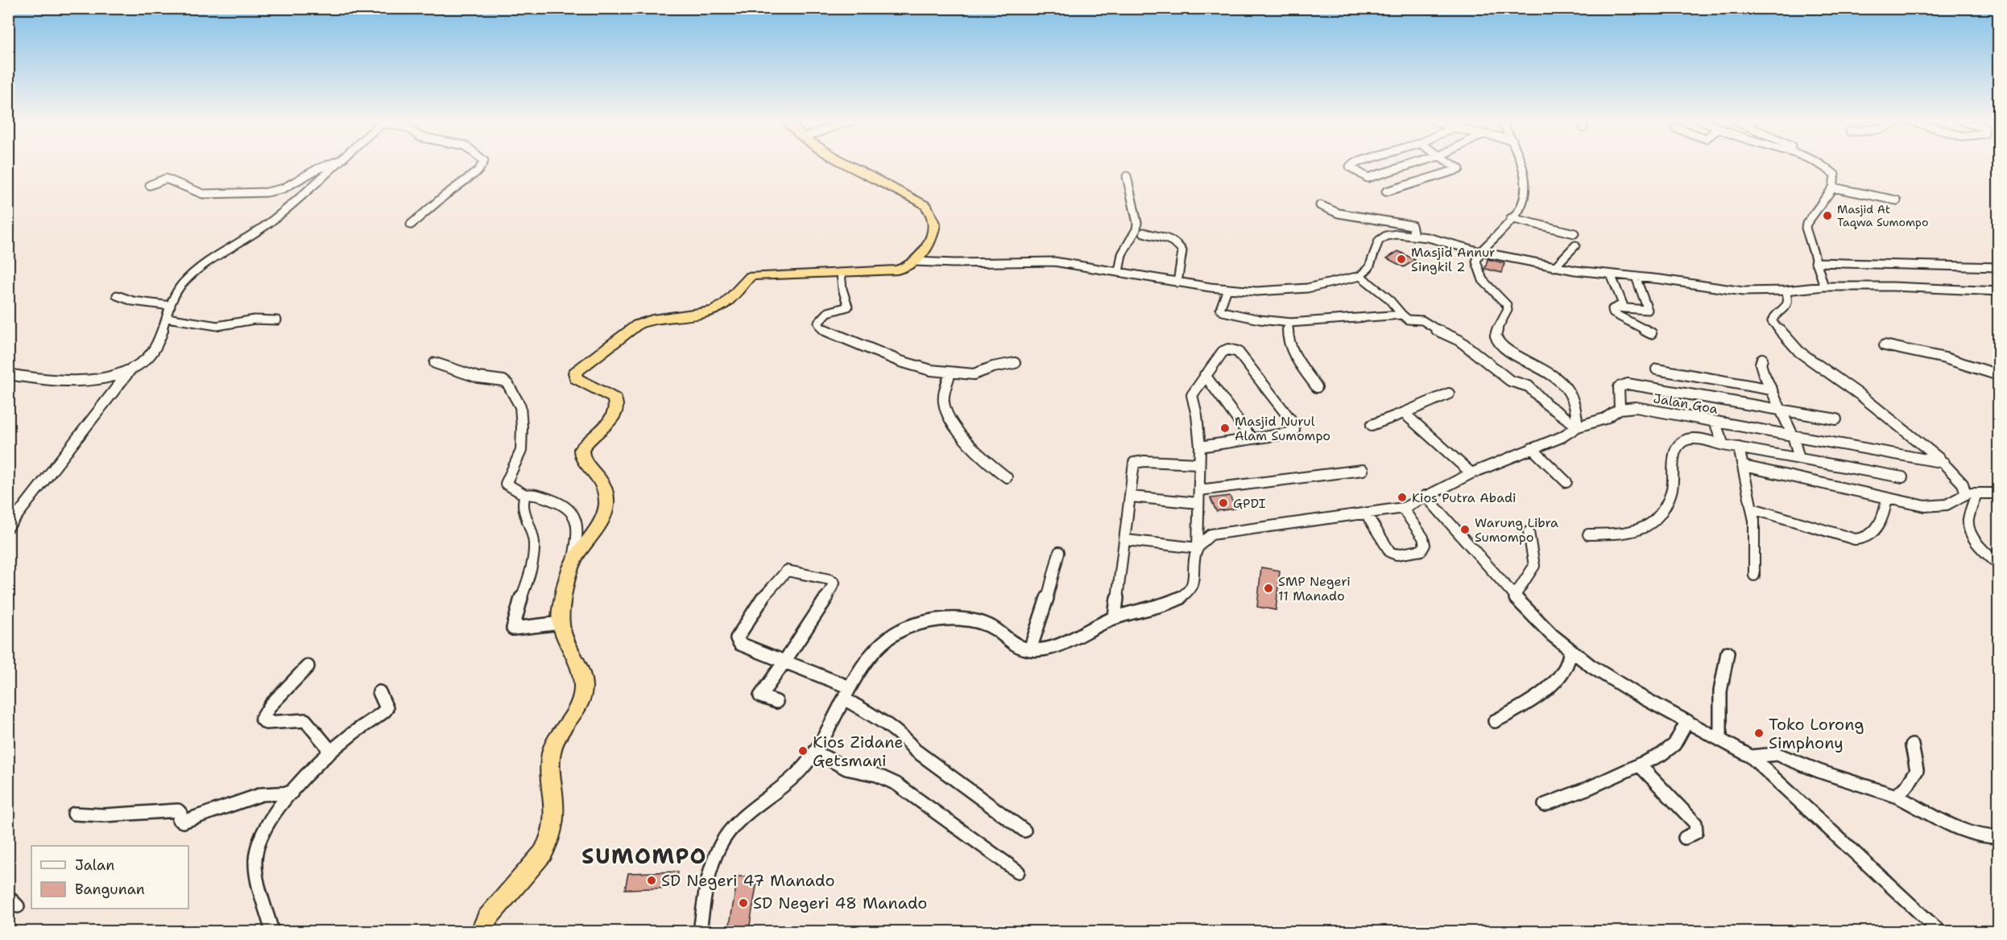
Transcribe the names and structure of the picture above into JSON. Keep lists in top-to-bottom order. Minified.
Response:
{"streets":{"street":["Jalan Goa"]},"districts":["SUMOMPO"],"places":["Masjid At Taqwa Sumompo","Masjid Annur Singkil 2","Masjid Nurul Alam Sumompo","Kios Putra Abadi","GPDI","Warung Libra Sumompo","SMP Negeri 11 Manado","Toko Lorong Simphony","Kios Zidane Getsmani","SD Negeri 47 Manado","SD Negeri 48 Manado"],"legend":["Jalan","Bangunan"]}
